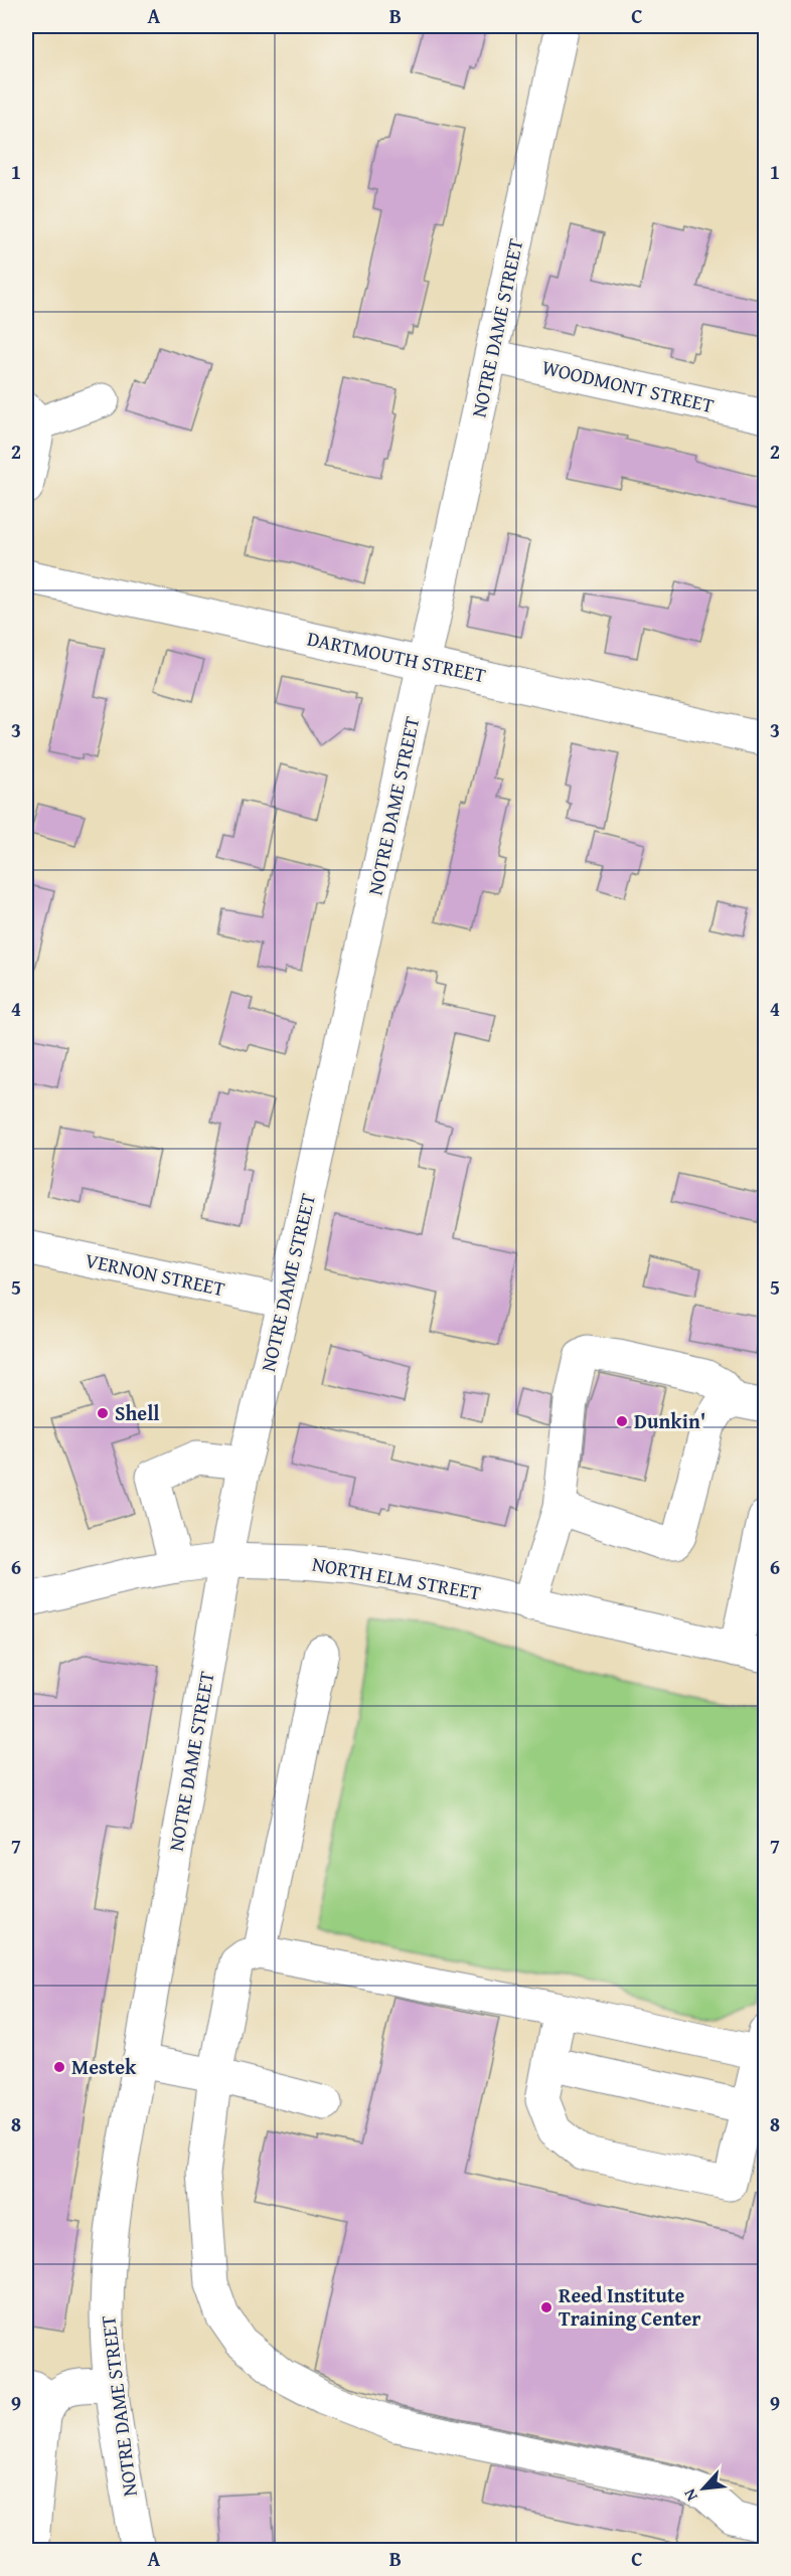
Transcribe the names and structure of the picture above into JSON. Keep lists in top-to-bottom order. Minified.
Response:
{"streets":{"main road":["NOTRE DAME STREET","WOODMONT STREET","DARTMOUTH STREET","VERNON STREET","NORTH ELM STREET"]},"crossings":[["NOTRE DAME STREET","WOODMONT STREET"],["NOTRE DAME STREET","DARTMOUTH STREET"],["NOTRE DAME STREET","VERNON STREET"],["NOTRE DAME STREET","NORTH ELM STREET"]],"places":["Shell","Dunkin'","Mestek","Reed Institute Training Center"],"north":"bottom left","grid":{"columns":["A","B","C"],"rows":["1","2","3","4","5","6","7","8","9"]}}
